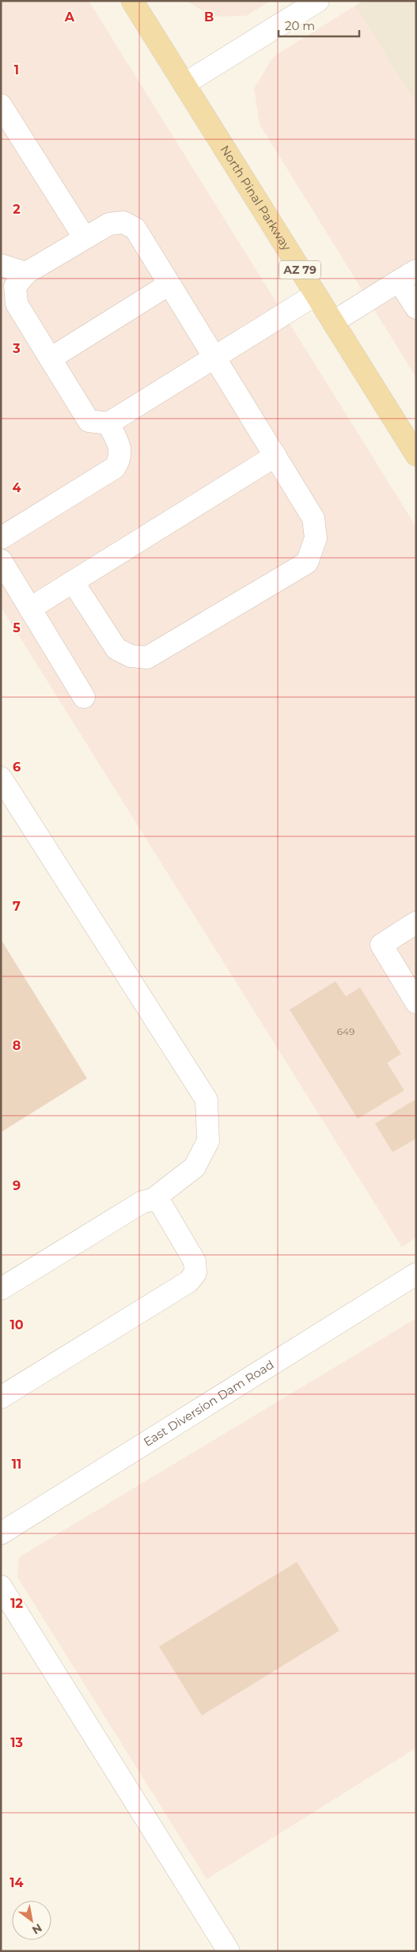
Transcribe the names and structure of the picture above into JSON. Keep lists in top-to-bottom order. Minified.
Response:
{"streets":{"main road":["North Pinal Parkway","AZ 79"],"street":["East Diversion Dam Road"]},"house_numbers":["649"],"scale_bar":"20 m","north":"bottom right","grid":{"columns":["A","B"],"rows":["1","2","3","4","5","6","7","8","9","10","11","12","13","14"]}}
